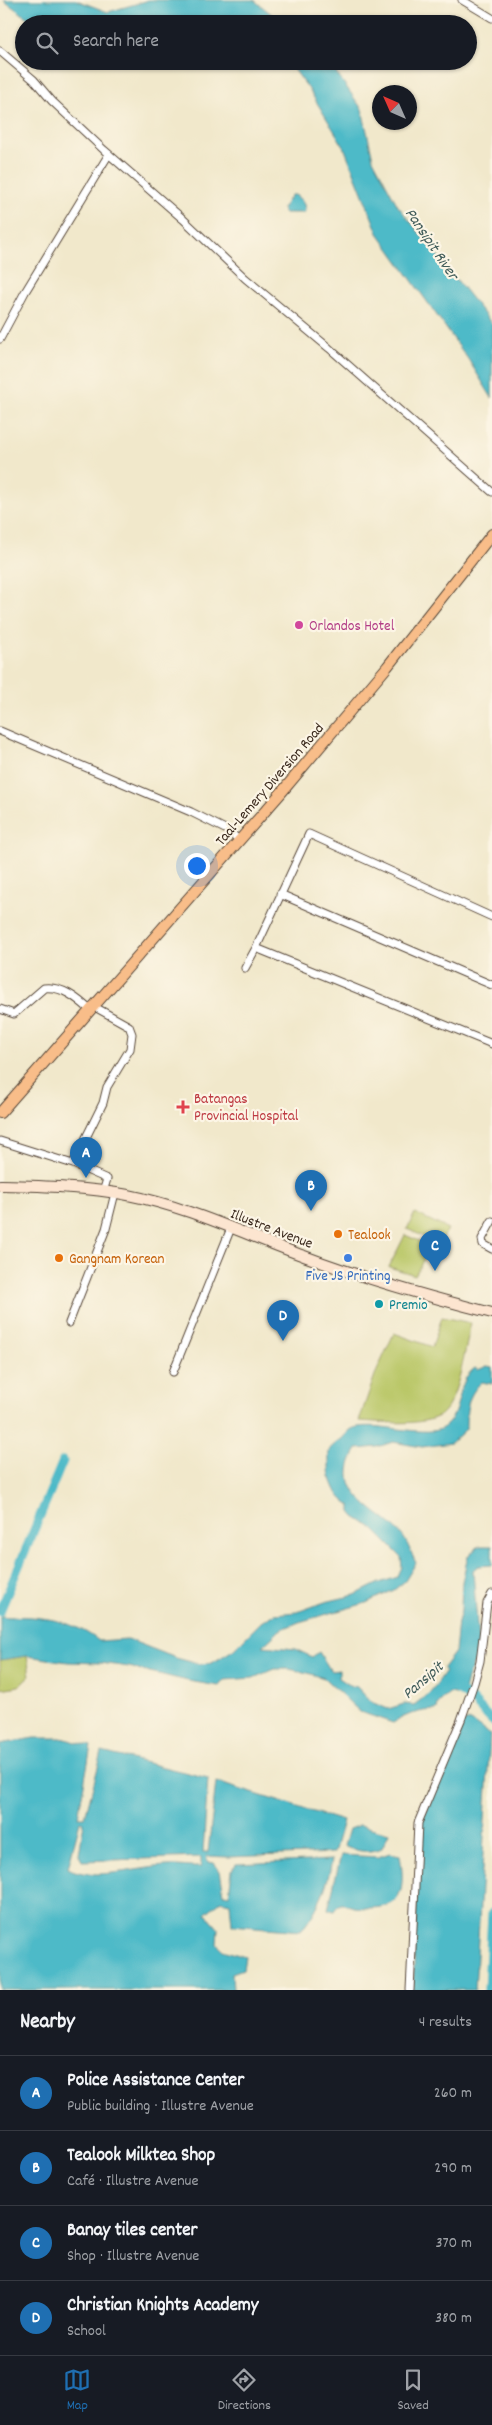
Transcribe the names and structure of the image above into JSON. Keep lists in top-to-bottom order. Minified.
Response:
{"streets":{"main road":["Taal-Lemery Diversion Road","Illustre Avenue"]},"water":["Pansipit River","Pansipit"],"places":{"other":["Orlandos Hotel","Tealook","Gangnam Korean","Five JS Printing","Premio"],"health":["Batangas Provincial Hospital"]},"north":"top left","page":{"search":"Search here","pins":["A","B","C","D"],"heading":["Nearby","4 results"],"list":[{"mark":"A","name":"Police Assistance Center","note":"Public building · Illustre Avenue","value":"260 m"},{"mark":"B","name":"Tealook Milktea Shop","note":"Café · Illustre Avenue","value":"290 m"},{"mark":"C","name":"Banay tiles center","note":"Shop · Illustre Avenue","value":"370 m"},{"mark":"D","name":"Christian Knights Academy","note":"School","value":"380 m"}],"nav":["Map","Directions","Saved"]}}
